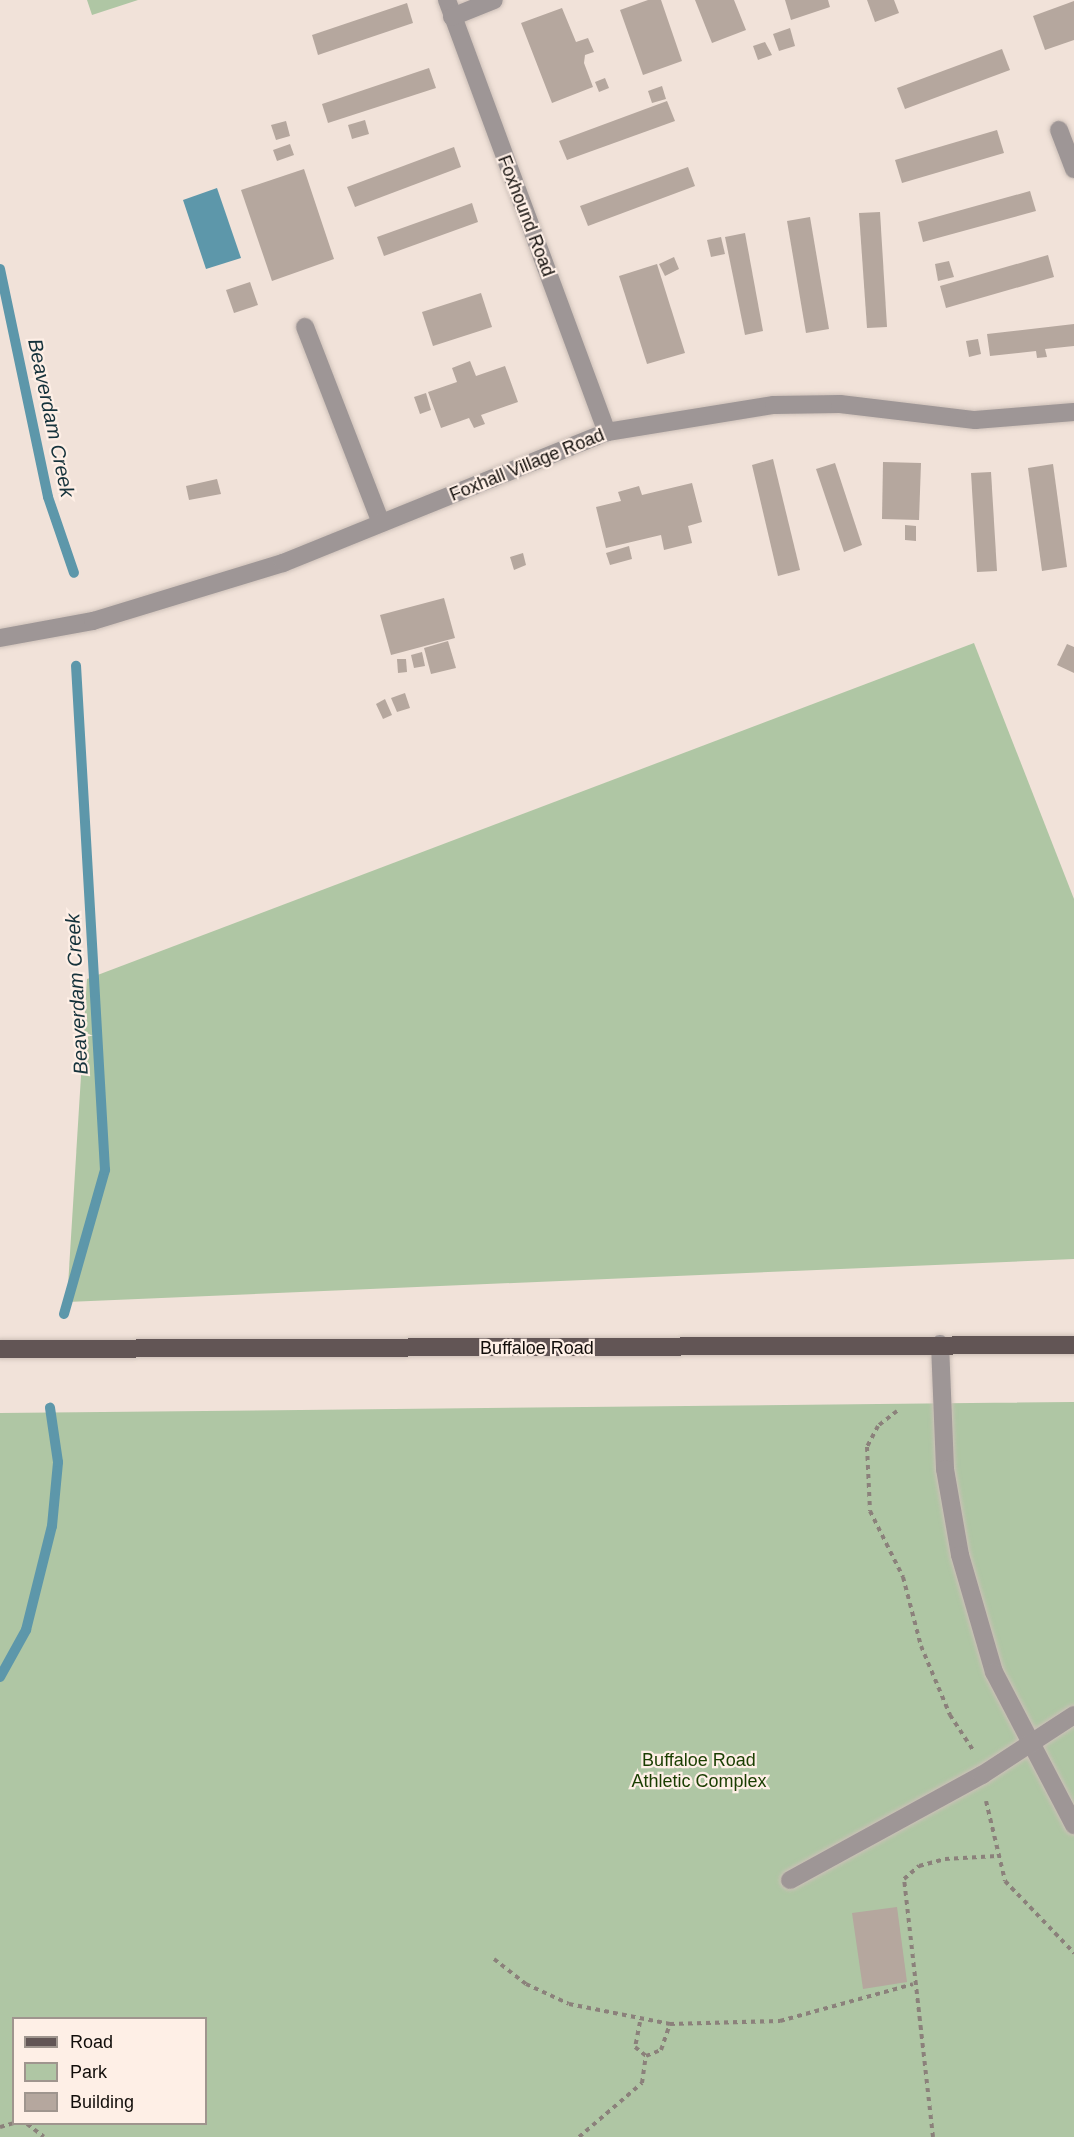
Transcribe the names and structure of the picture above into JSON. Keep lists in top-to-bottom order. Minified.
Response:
{"streets":{"main road":["Buffaloe Road"],"street":["Foxhound Road","Foxhall Village Road"]},"crossings":[["Foxhound Road","Foxhall Village Road"]],"water":["Beaverdam Creek"],"parks":["Buffaloe Road Athletic Complex"],"legend":["Road","Park","Building"]}
